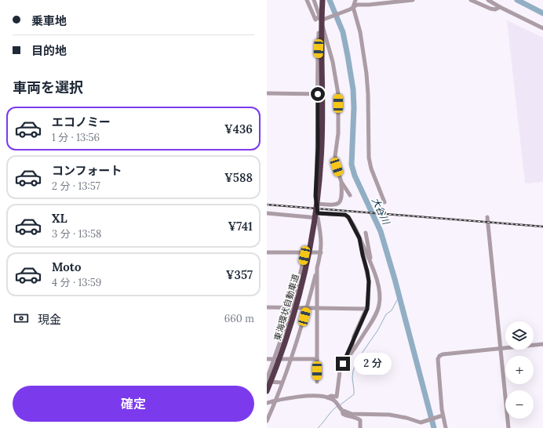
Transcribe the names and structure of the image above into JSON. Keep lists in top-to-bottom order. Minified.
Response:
{"streets":{"highway":["東海環状自動車道"]},"water":["大谷川"],"page":{"banner":["乗車地","目的地"],"heading":"車両を選択","list":[{"name":"エコノミー","note":"1 分 · 13:56","value":"¥436"},{"name":"コンフォート","note":"2 分 · 13:57","value":"¥588"},{"name":"XL","note":"3 分 · 13:58","value":"¥741"},{"name":"Moto","note":"4 分 · 13:59","value":"¥357"}],"pay":["現金","660 m"],"map_buttons":["+","−"],"bubble":"2 分","buttons":"確定"}}
